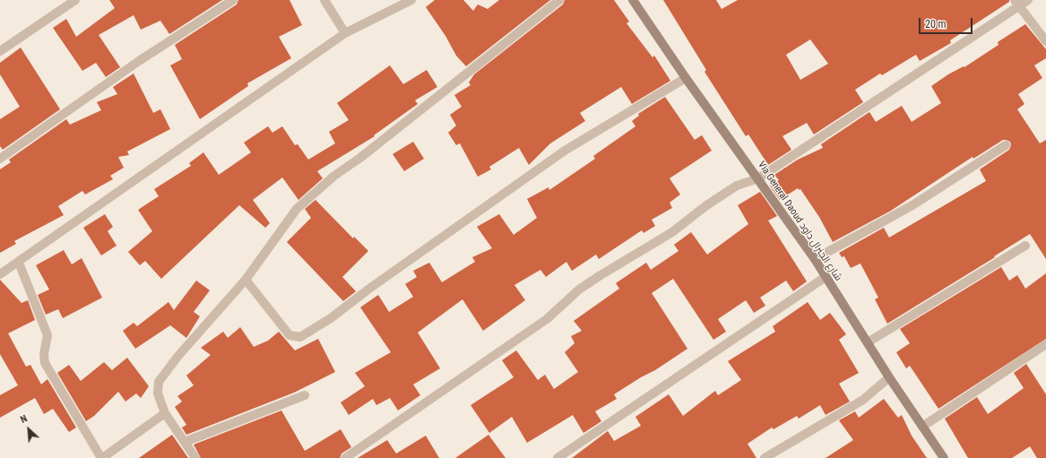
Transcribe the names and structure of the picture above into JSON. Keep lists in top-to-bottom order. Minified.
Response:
{"streets":{"main road":["Via General Daoud شارع الجنرال داود"]},"scale_bar":"20 m","north":"top left"}
